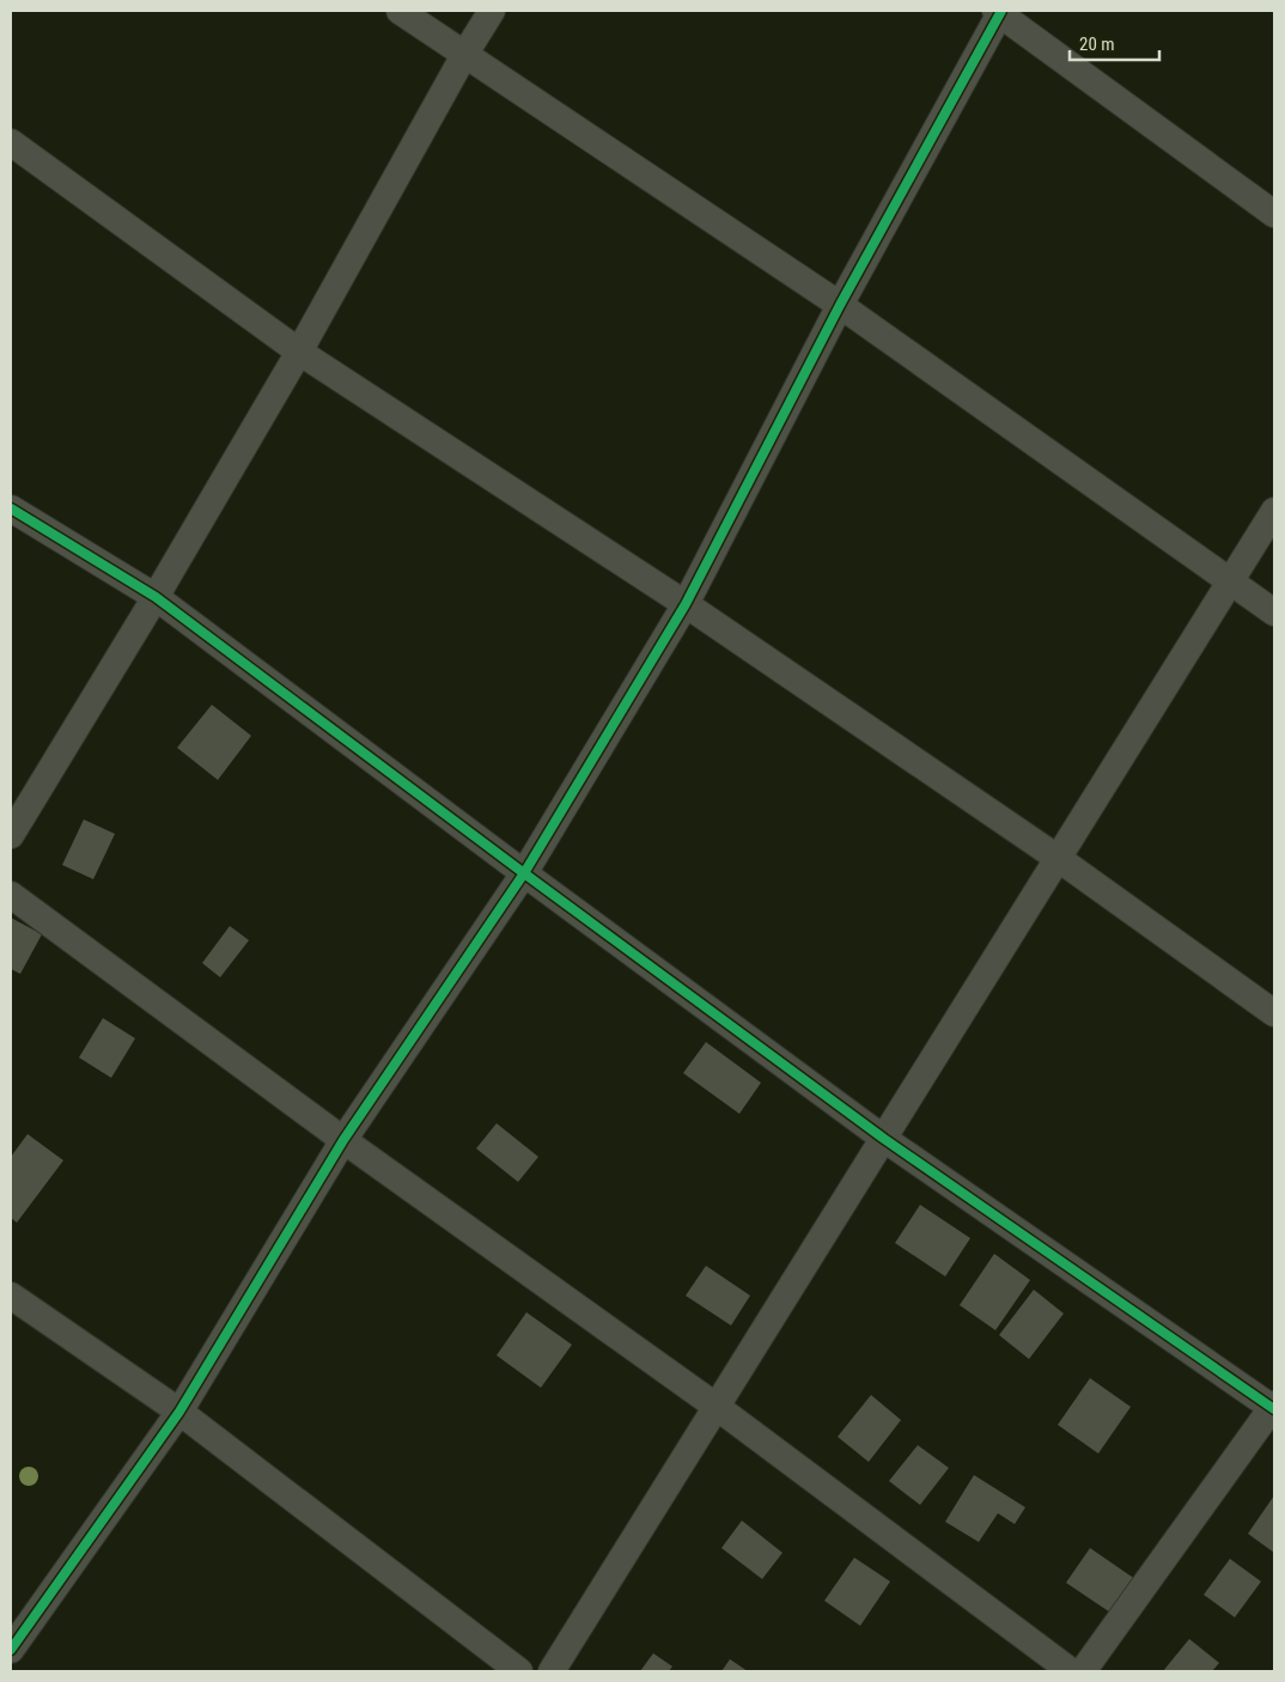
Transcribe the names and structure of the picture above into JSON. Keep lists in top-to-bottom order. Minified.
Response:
{"scale_bar":"20 m"}
